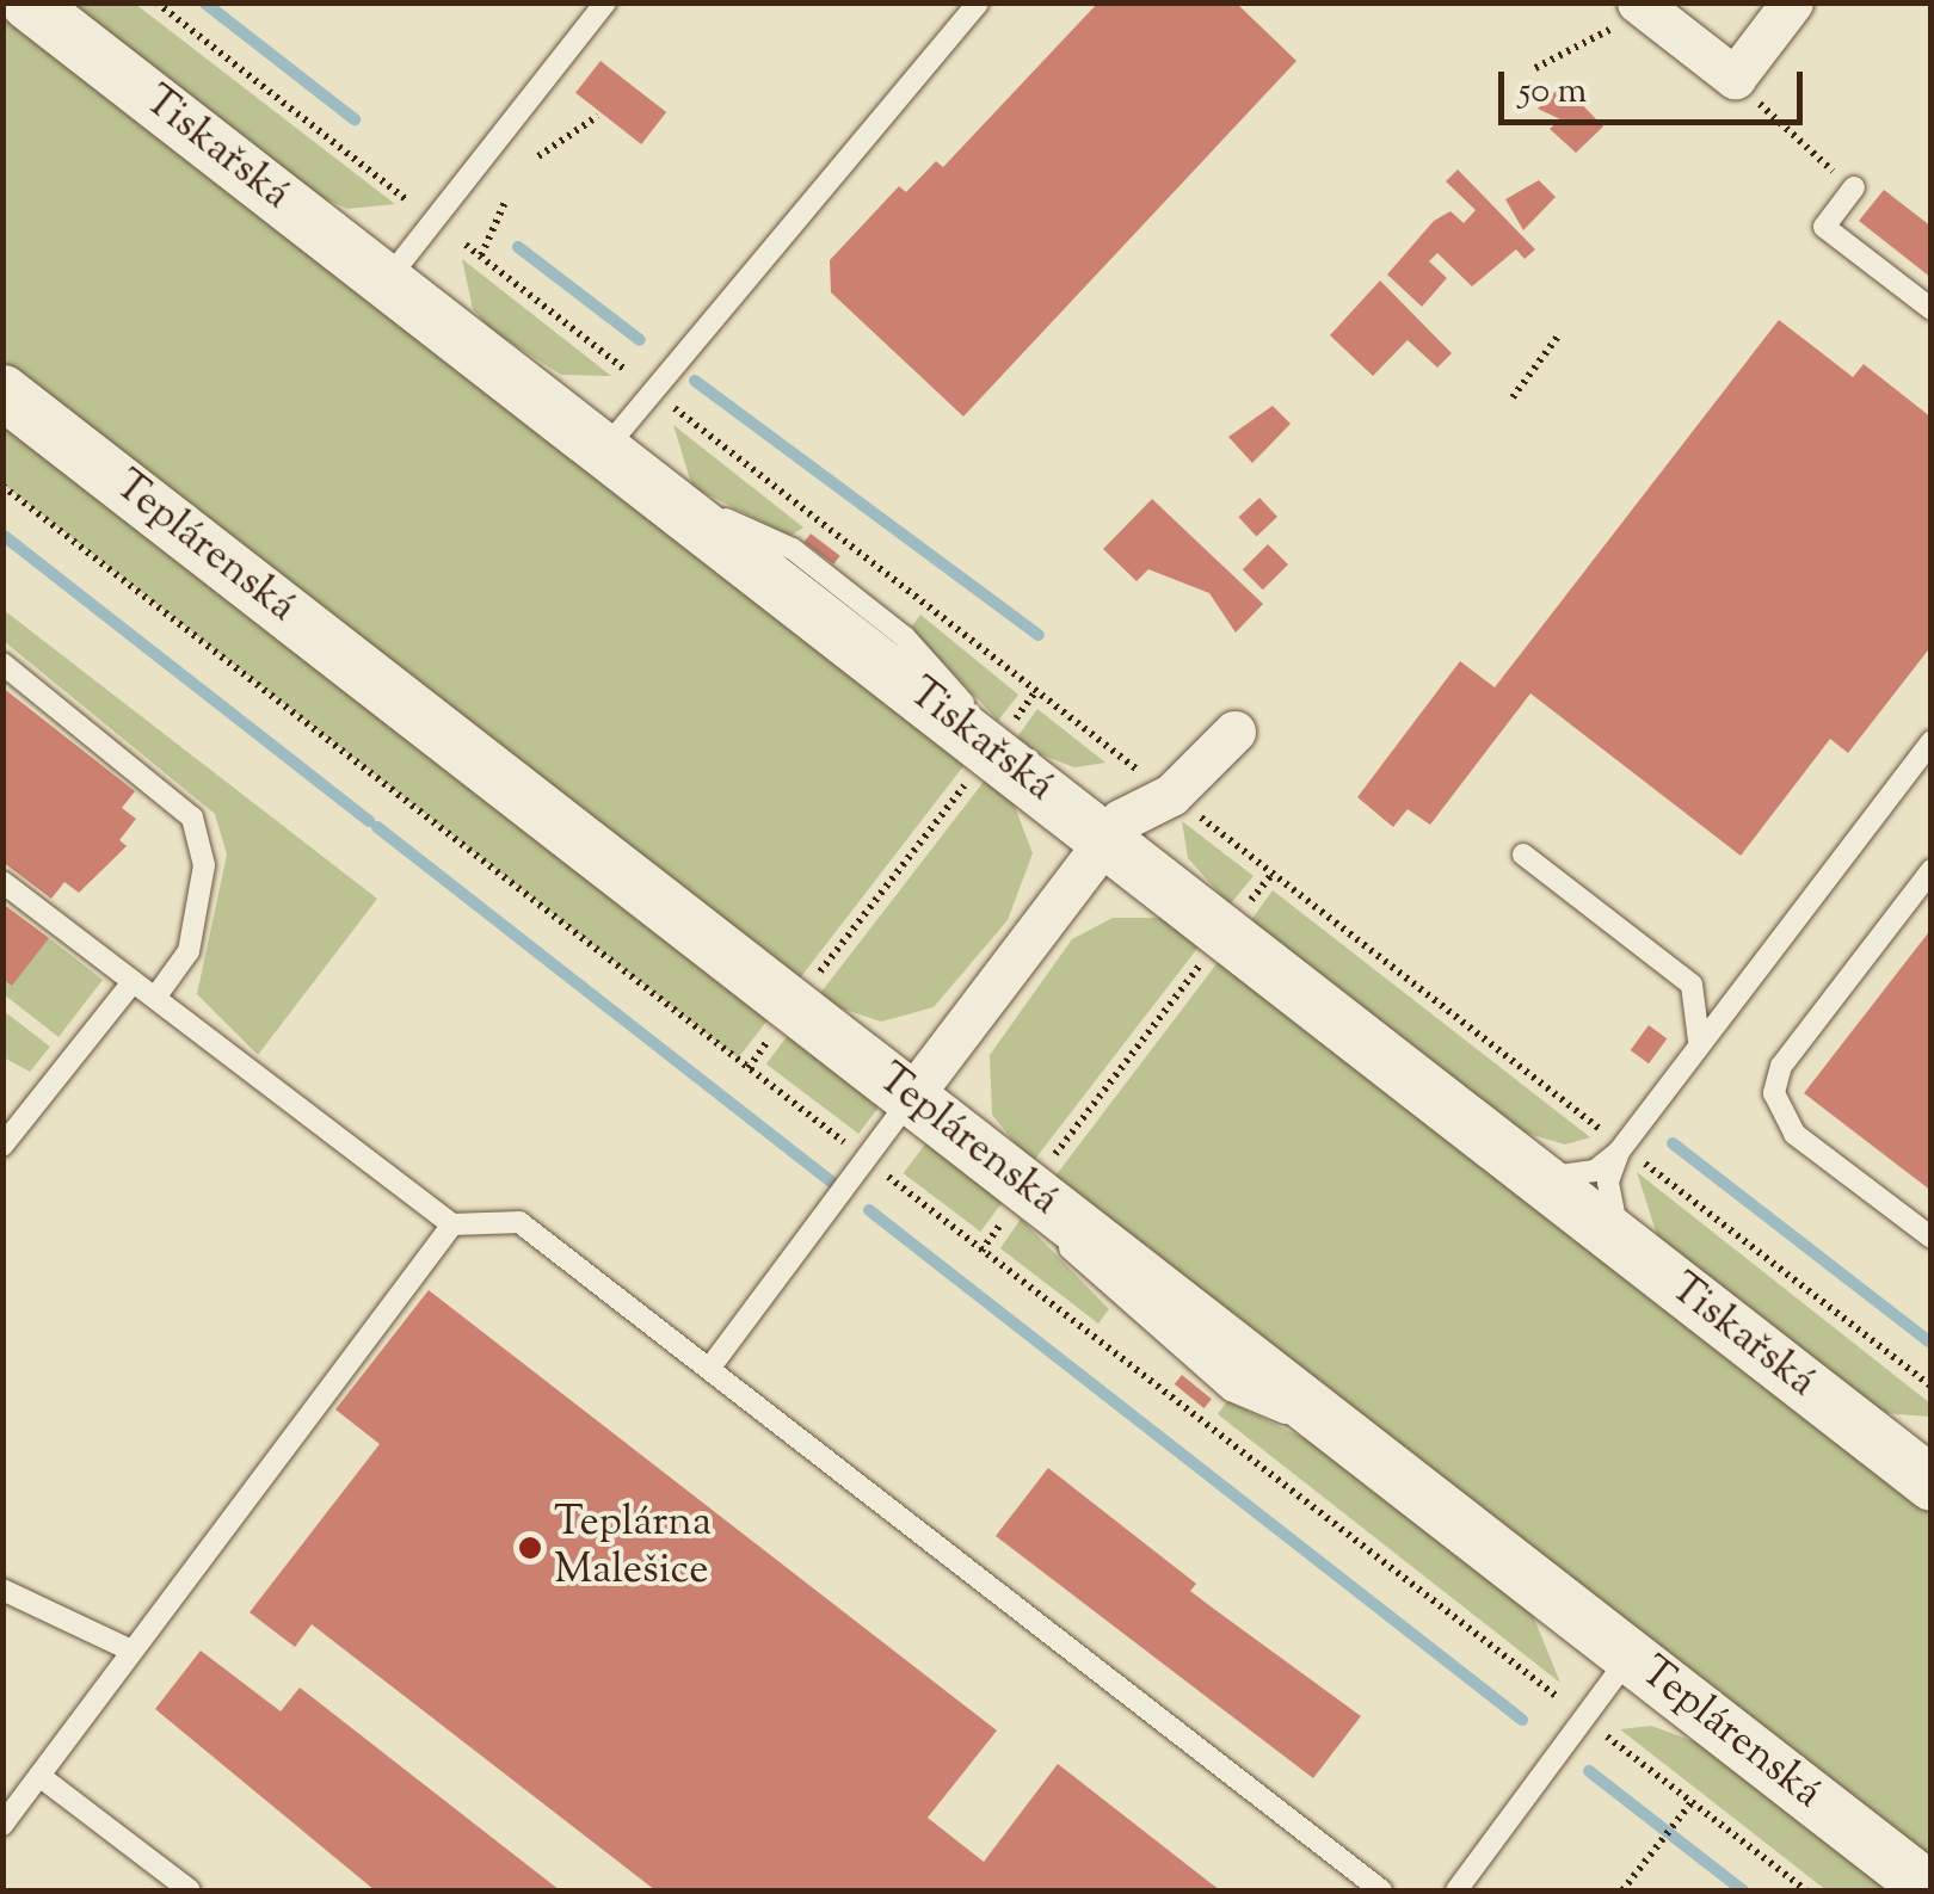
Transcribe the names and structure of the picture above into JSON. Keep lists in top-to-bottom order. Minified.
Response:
{"streets":{"street":["Tiskařská","Teplárenská"]},"places":["Teplárna Malešice"],"scale_bar":"50 m"}
